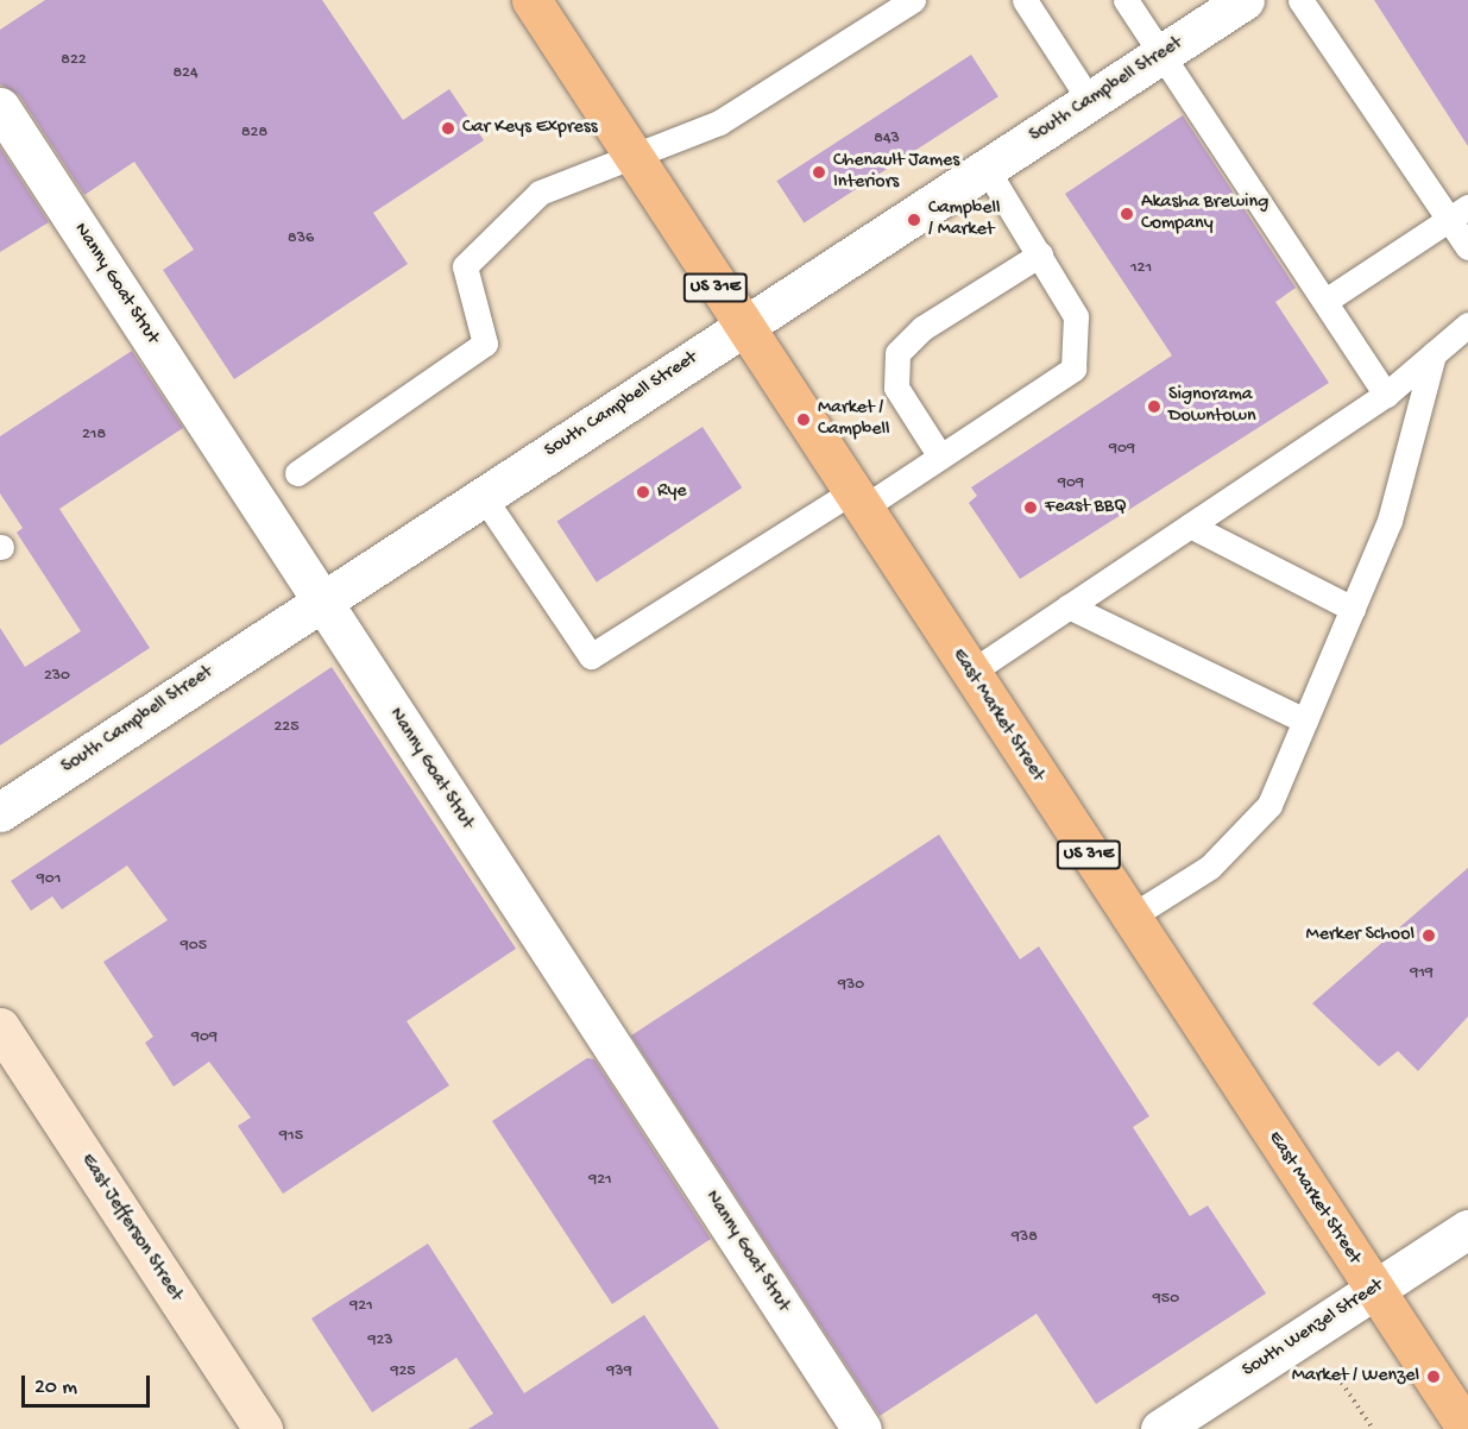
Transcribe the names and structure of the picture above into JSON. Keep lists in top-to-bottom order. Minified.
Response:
{"streets":{"main road":["US 31E","East Market Street"],"street":["South Campbell Street","Nanny Goat Strut","East Jefferson Street","South Wenzel Street"]},"crossings":[["South Campbell Street","Nanny Goat Strut"],["South Campbell Street","East Market Street"],["East Market Street","South Wenzel Street"]],"places":["Car Keys Express","Chenault James Interiors","Akasha Brewing Company","Campbell / Market","Signorama Downtown","Market / Campbell","Rye","Feast BBQ","Merker School","Market / Wenzel"],"house_numbers":["822","824","828","843","836","121","218","909","909","230","225","901","905","919","930","909","915","921","938","950","921","923","925","939"],"scale_bar":"20 m"}
